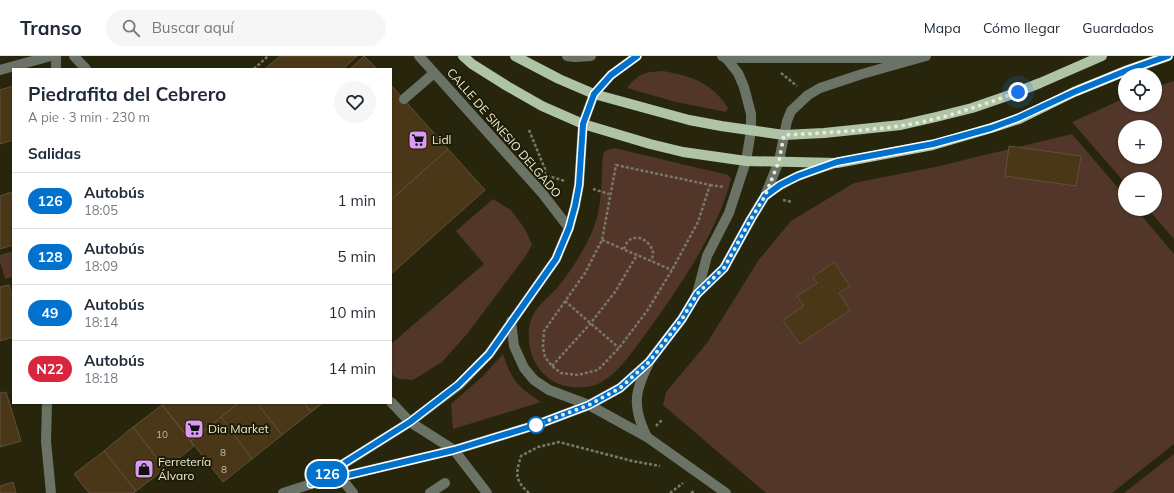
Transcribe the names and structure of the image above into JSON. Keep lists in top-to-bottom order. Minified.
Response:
{"streets":{"main road":["CALLE DE SINESIO DELGADO"]},"places":{"supermarket":["Lidl","Dia Market"],"shop":["Ferretería Álvaro"]},"lines":["bus line 126"],"house_numbers":["10","8","8"],"page":{"header":"Transo","search":"Buscar aquí","nav":["Mapa","Cómo llegar","Guardados"],"on_map":"126","map_buttons":["+","−"],"heading":[["Piedrafita del Cebrero","A pie · 3 min · 230 m"],"Salidas"],"list":[{"mark":"126","name":"Autobús","note":"18:05","value":"1 min"},{"mark":"128","name":"Autobús","note":"18:09","value":"5 min"},{"mark":"49","name":"Autobús","note":"18:14","value":"10 min"},{"mark":"N22","name":"Autobús","note":"18:18","value":"14 min"}]}}
